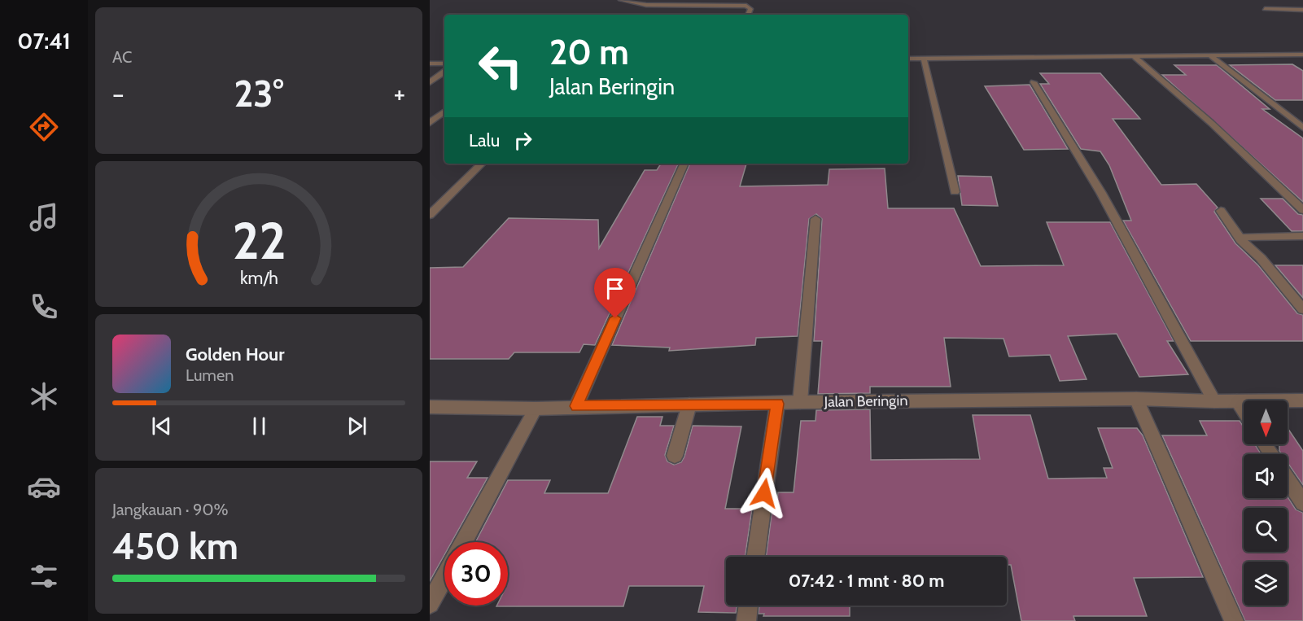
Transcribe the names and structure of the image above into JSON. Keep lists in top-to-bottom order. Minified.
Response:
{"streets":{"street":["Jalan Beringin"]},"north":"bottom","page":{"tabs":"07:41","tile":["AC",["Jangkauan · 90%","450 km"]],"turn":["20 m","Jalan Beringin"],"heat":["−","23°","+"],"then":"Lalu","song":["Golden Hour","Lumen"],"limit":"30","trip":"07:42 · 1 mnt · 80 m","gauge":["22","km/h"]}}
